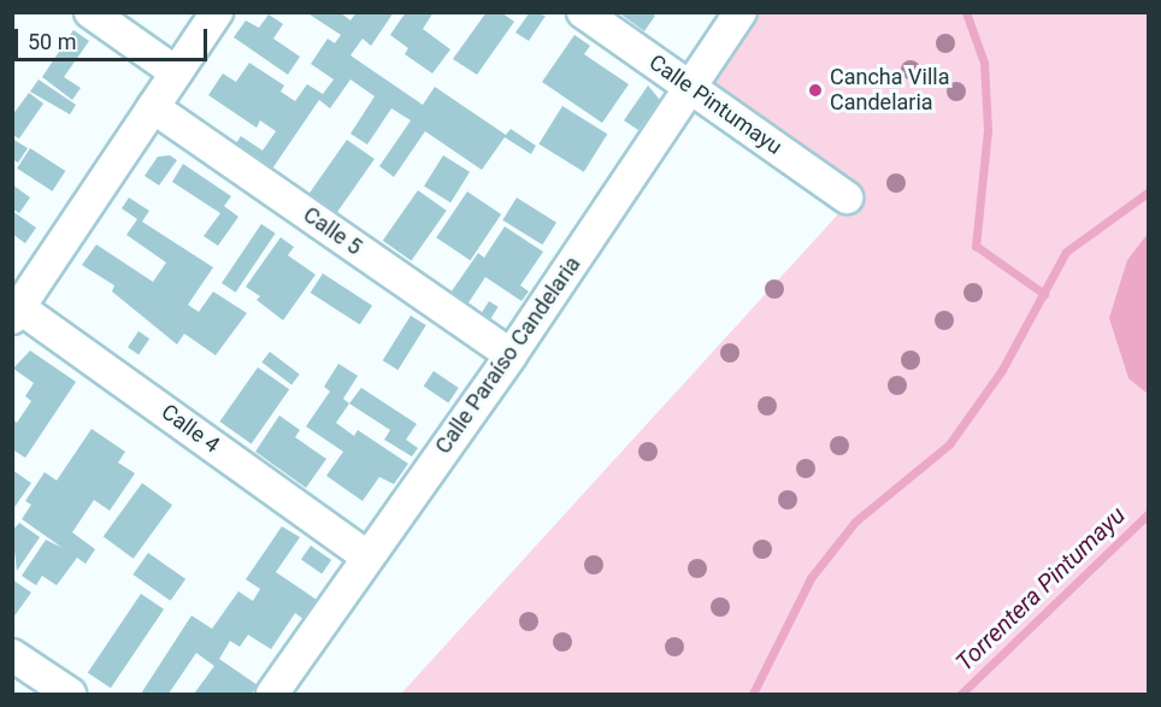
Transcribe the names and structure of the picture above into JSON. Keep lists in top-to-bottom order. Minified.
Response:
{"streets":{"street":["Calle Pintumayu","Calle 5","Calle Paraíso Candelaria","Calle 4"]},"crossings":[["Calle Pintumayu","Calle Paraíso Candelaria"],["Calle 5","Calle Paraíso Candelaria"],["Calle Paraíso Candelaria","Calle 4"]],"water":["Torrentera Pintumayu"],"places":["Cancha Villa Candelaria"],"scale_bar":"50 m"}
